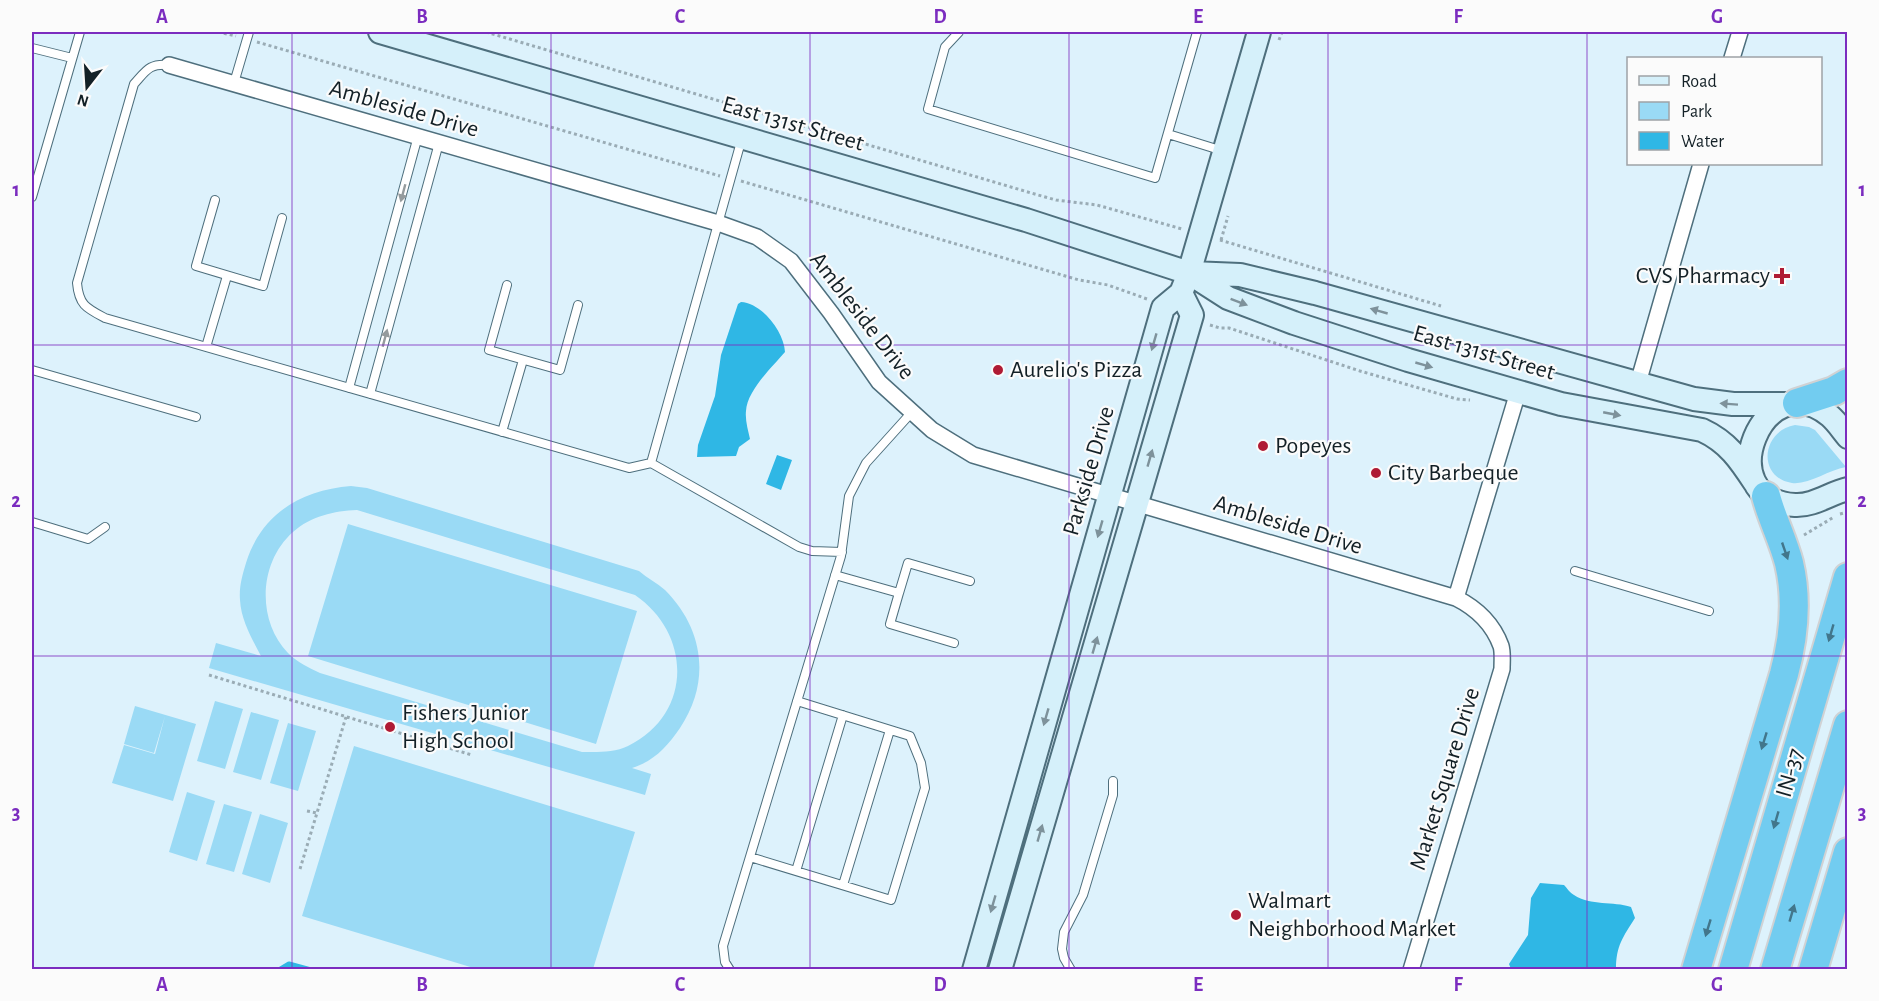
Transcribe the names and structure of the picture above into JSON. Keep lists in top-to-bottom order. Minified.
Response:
{"streets":{"highway":["IN-37"],"street":["Ambleside Drive","East 131st Street","Parkside Drive","Market Square Drive"]},"crossings":[["Ambleside Drive","Parkside Drive"],["Ambleside Drive","Market Square Drive"],["East 131st Street","Parkside Drive"]],"places":{"health":["CVS Pharmacy"],"other":["Aurelio's Pizza","Popeyes","City Barbeque","Fishers Junior High School","Walmart Neighborhood Market"]},"legend":["Road","Park","Water"],"north":"bottom","grid":{"columns":["A","B","C","D","E","F","G"],"rows":["1","2","3"]}}
